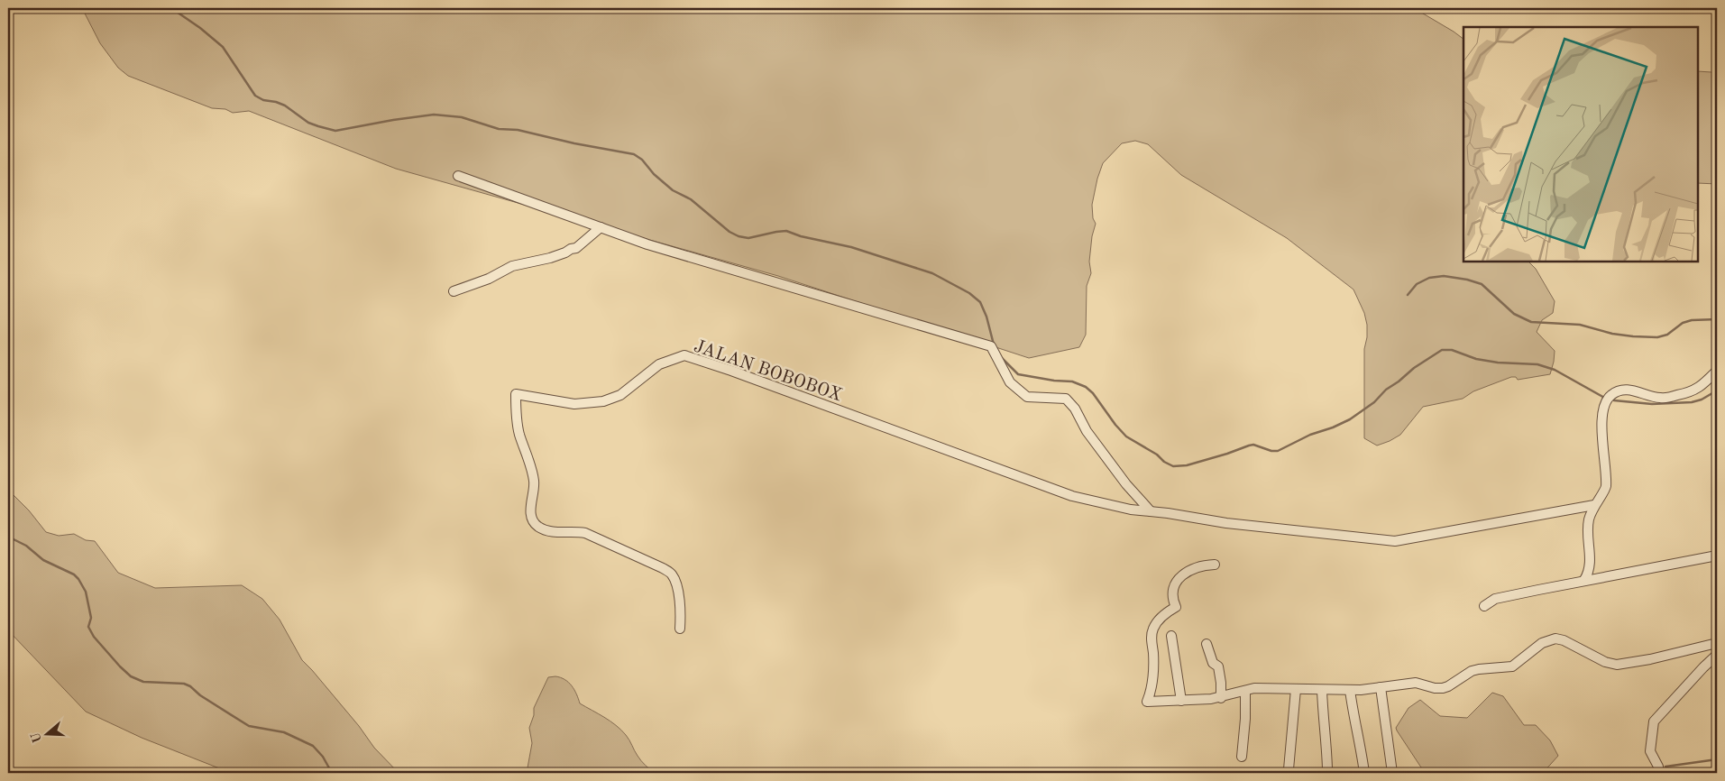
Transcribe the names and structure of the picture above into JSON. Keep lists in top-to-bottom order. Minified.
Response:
{"streets":{"street":["JALAN BOBOBOX"]},"north":"left"}
